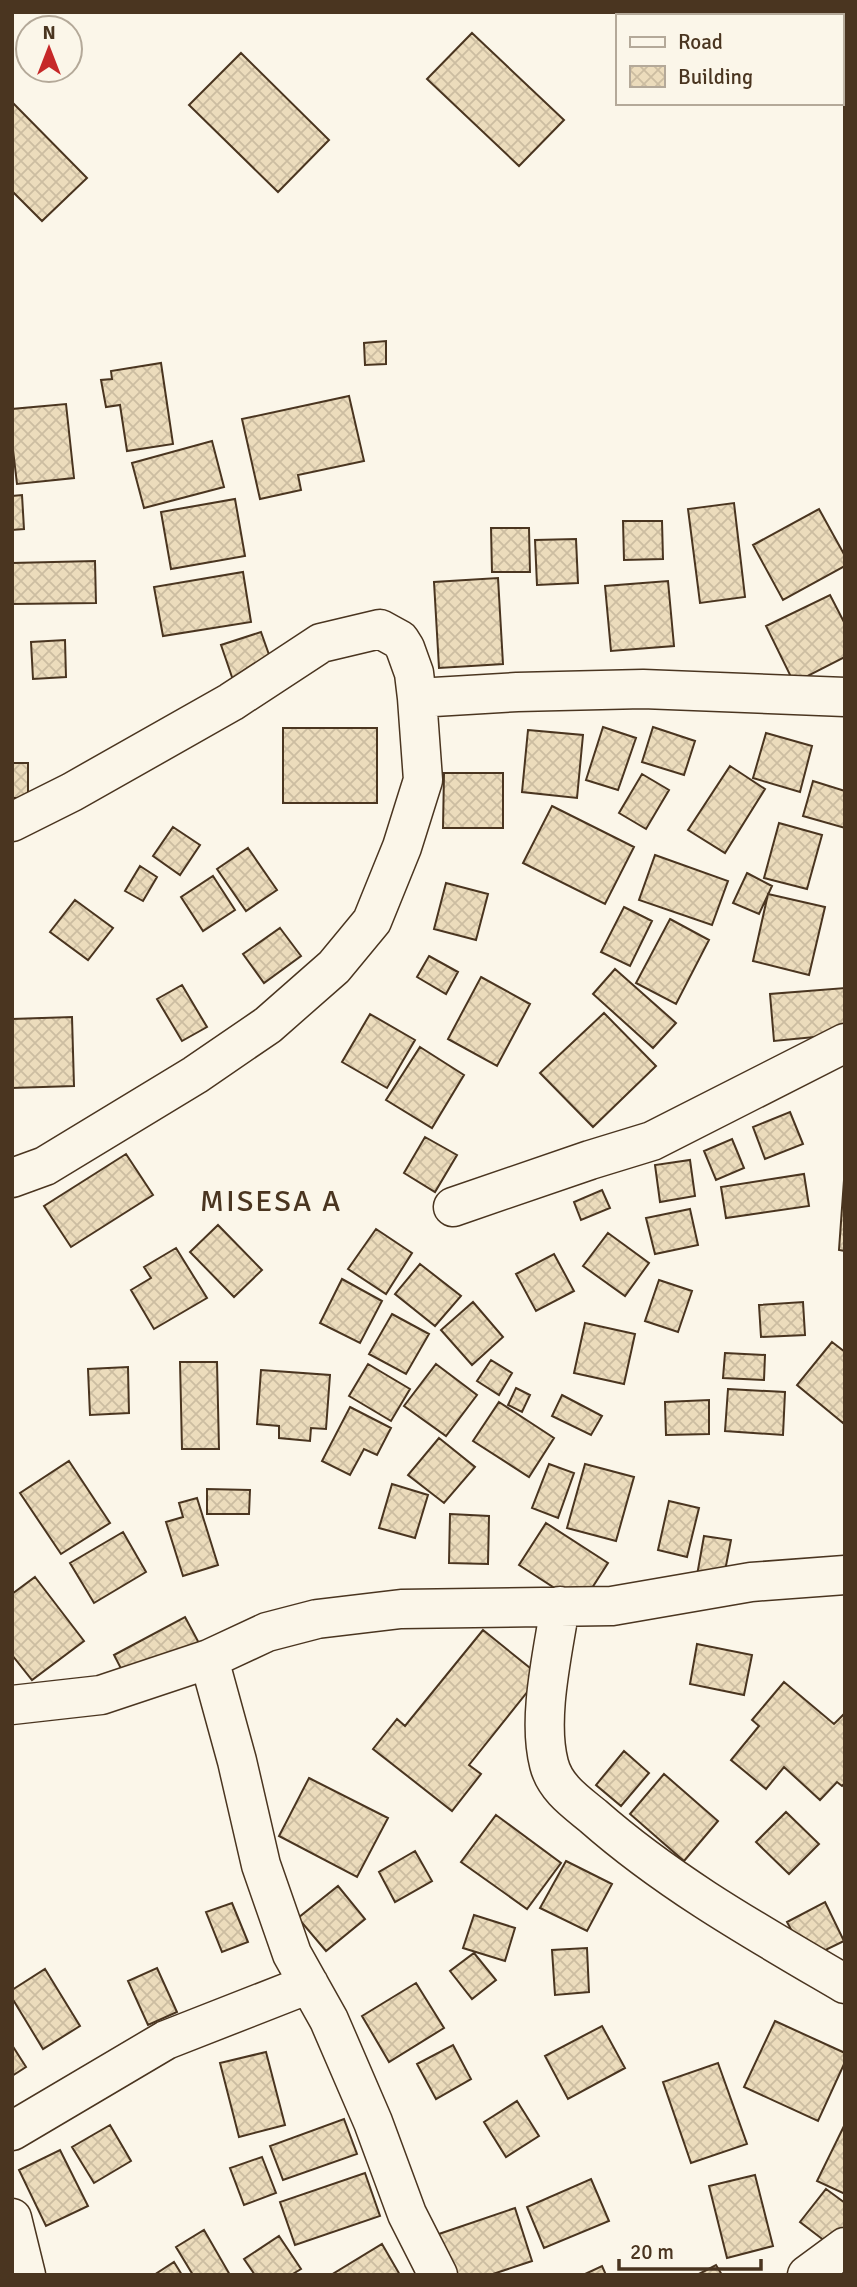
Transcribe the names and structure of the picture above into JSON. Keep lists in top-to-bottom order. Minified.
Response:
{"districts":["MISESA A"],"legend":["Road","Building"],"scale_bar":"20 m","north":"top"}
